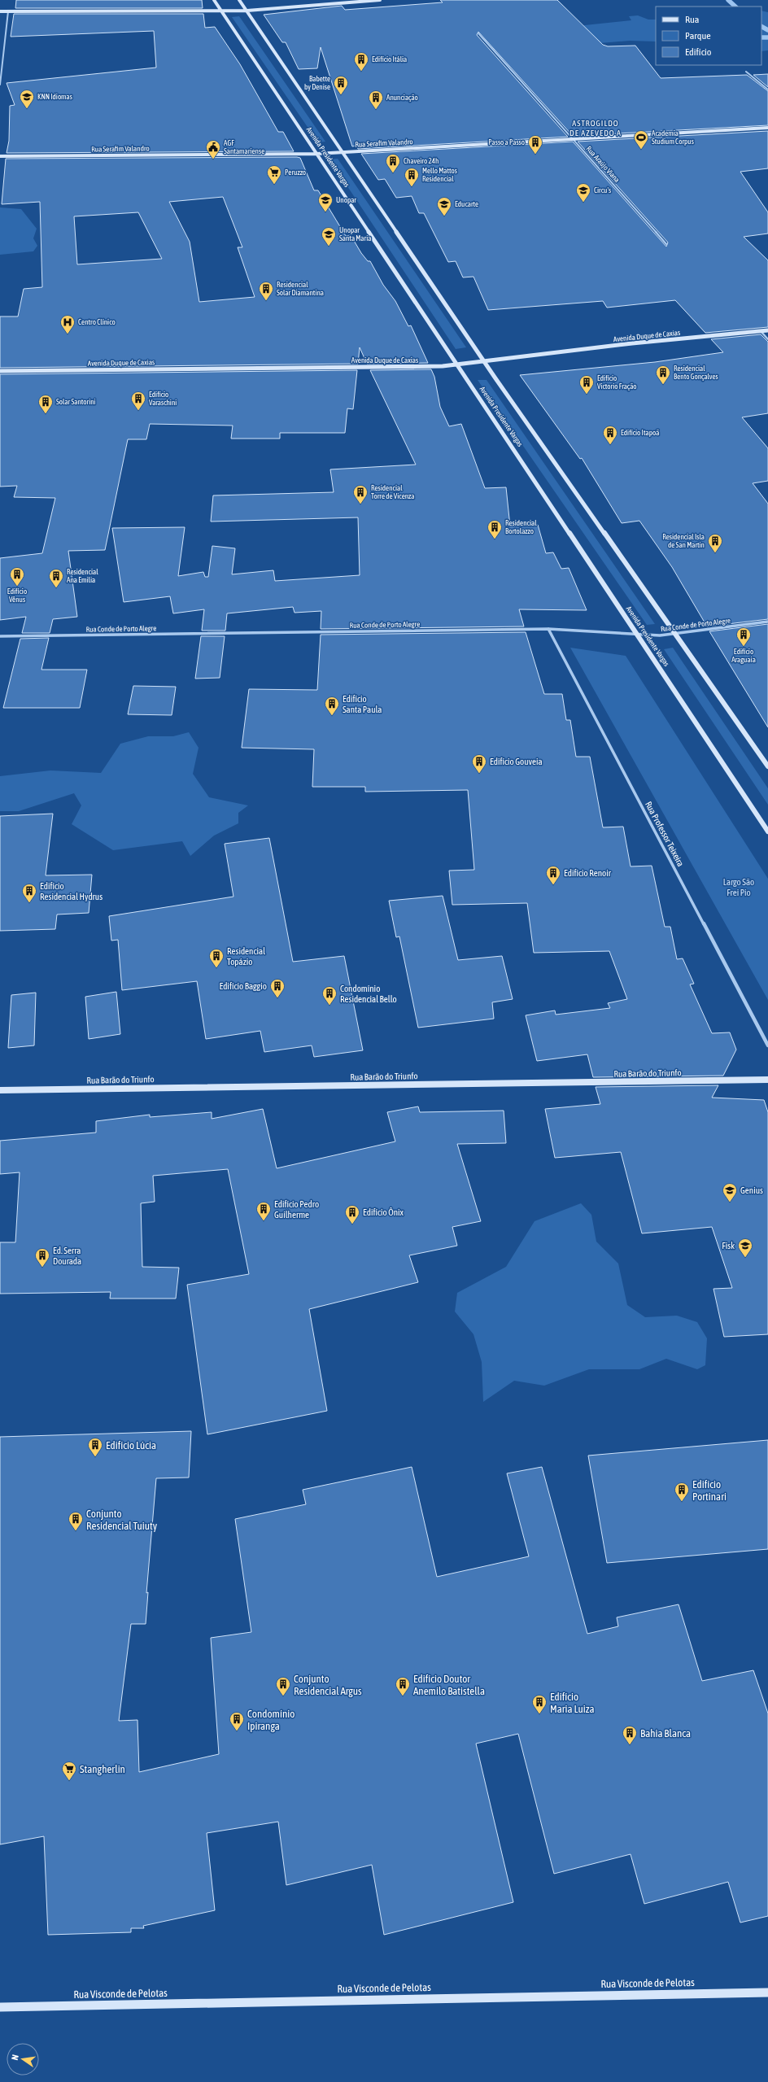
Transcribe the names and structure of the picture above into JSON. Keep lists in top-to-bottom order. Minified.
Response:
{"streets":{"main road":["Rua Serafim Valandro","Avenida Presidente Vargas","Avenida Duque de Caxias","Rua Barão do Triunfo","Rua Visconde de Pelotas"],"street":["Rua Araújo Viana","Rua Conde de Porto Alegre","Rua Professor Teixeira"]},"crossings":[["Rua Serafim Valandro","Avenida Presidente Vargas"],["Rua Serafim Valandro","Rua Araújo Viana"],["Avenida Presidente Vargas","Avenida Duque de Caxias"],["Avenida Presidente Vargas","Rua Conde de Porto Alegre"],["Rua Conde de Porto Alegre","Rua Professor Teixeira"]],"districts":["ASTROGILDO DE AZEVEDO A"],"parks":["Largo São Frei Pio"],"places":{"building":["Edifício Itália","Babette by Denise","Anunciação","Passo a Passo","Chaveiro 24h","Mello Mattos Residencial","Residencial Solar Diamantina","Residencial Bento Gonçalves","Edifício Victorio Fração","Edifício Varaschini","Solar Santorini","Edifício Itapoã","Residencial Torre de Vicenza","Residencial Bortolazzo","Residencial Isla de San Martin","Edifício Vênus","Residencial Ana Emilia","Edifício Araguaia","Edifício Santa Paula","Edifício Gouveia","Edifício Renoir","Edifício Residencial Hydrus","Residencial Topázio","Edifício Baggio","Condomínio Residencial Bello","Edifício Pedro Guilherme","Edifício Ônix","Ed. Serra Dourada","Edifício Lúcia","Edifício Portinari","Conjunto Residencial Tuiuty","Conjunto Residencial Argus","Edifício Doutor Anemilo Batistella","Edifício Maria Luiza","Condomínio Ipiranga","Bahia Blanca"],"school or university":["KNN Idiomas","Circu's","Unopar","Educarte","Unopar Santa Maria","Genius","Fisk"],"sports":["Academia Studium Corpus"],"public building":["AGF Santamariense"],"supermarket":["Peruzzo","Stangherlin"],"hospital":["Centro Clínico"]},"legend":["Rua","Parque","Edifício"],"north":"left"}
